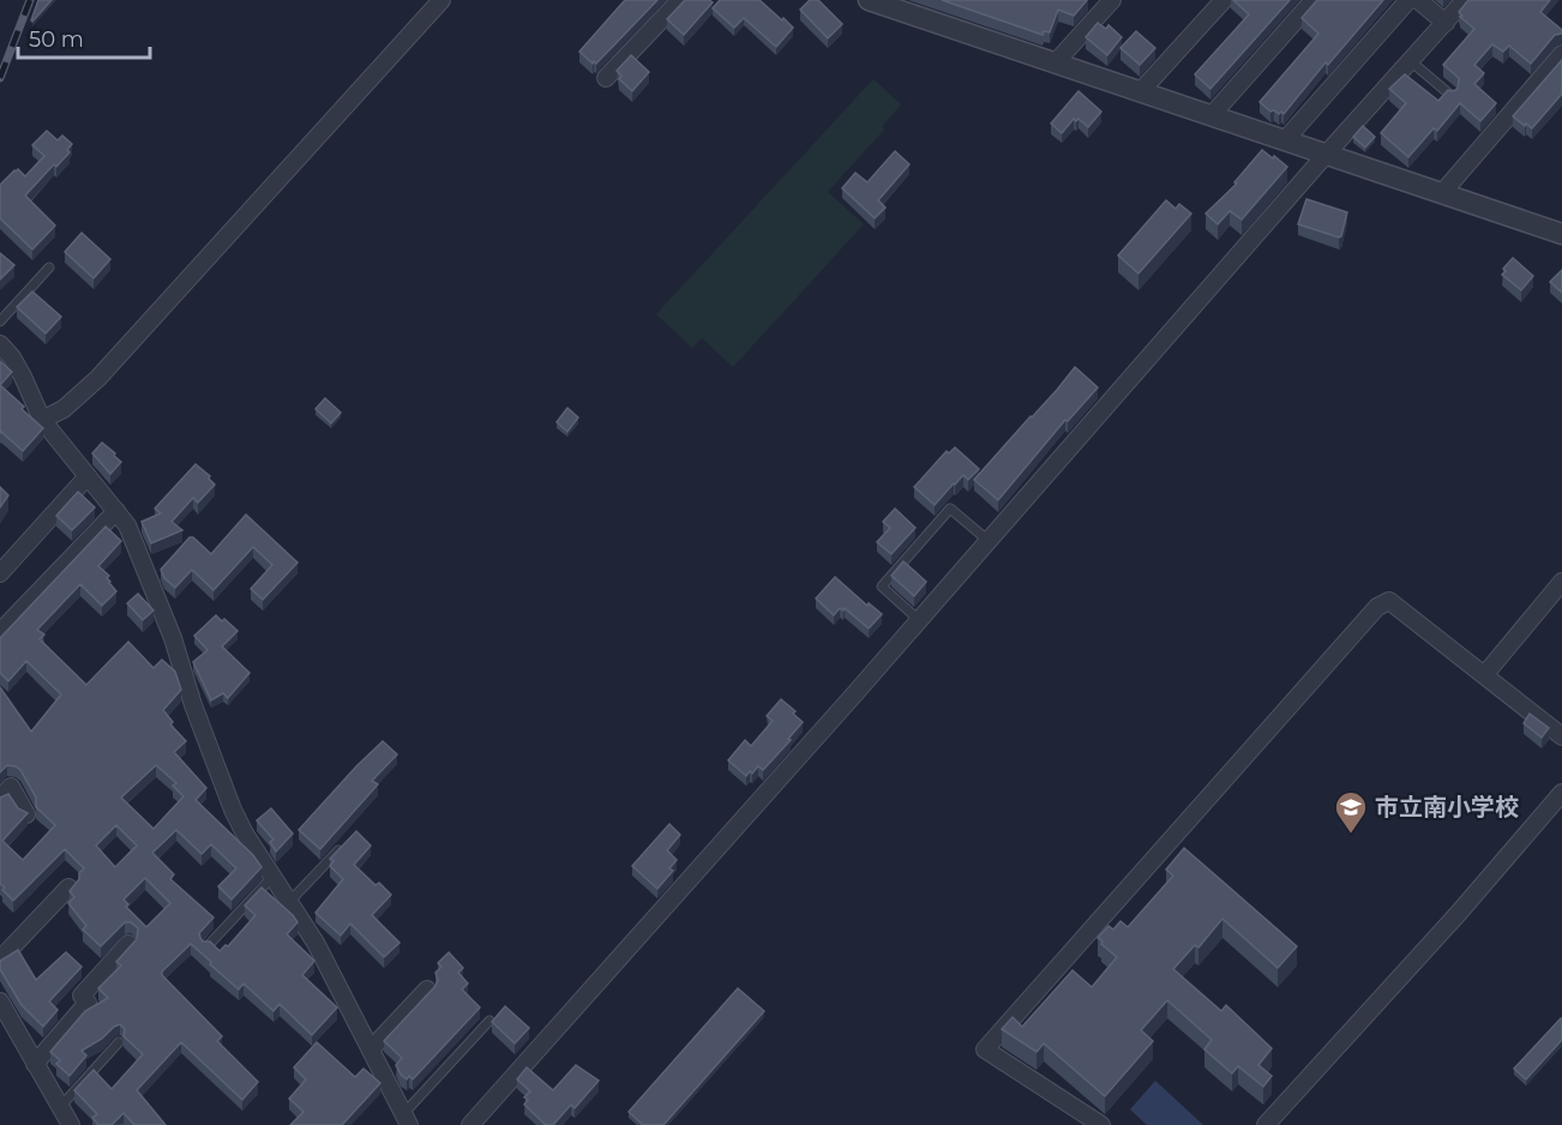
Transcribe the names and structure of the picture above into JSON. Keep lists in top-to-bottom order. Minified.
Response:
{"places":{"school or university":["市立南小学校"]},"scale_bar":"50 m"}
